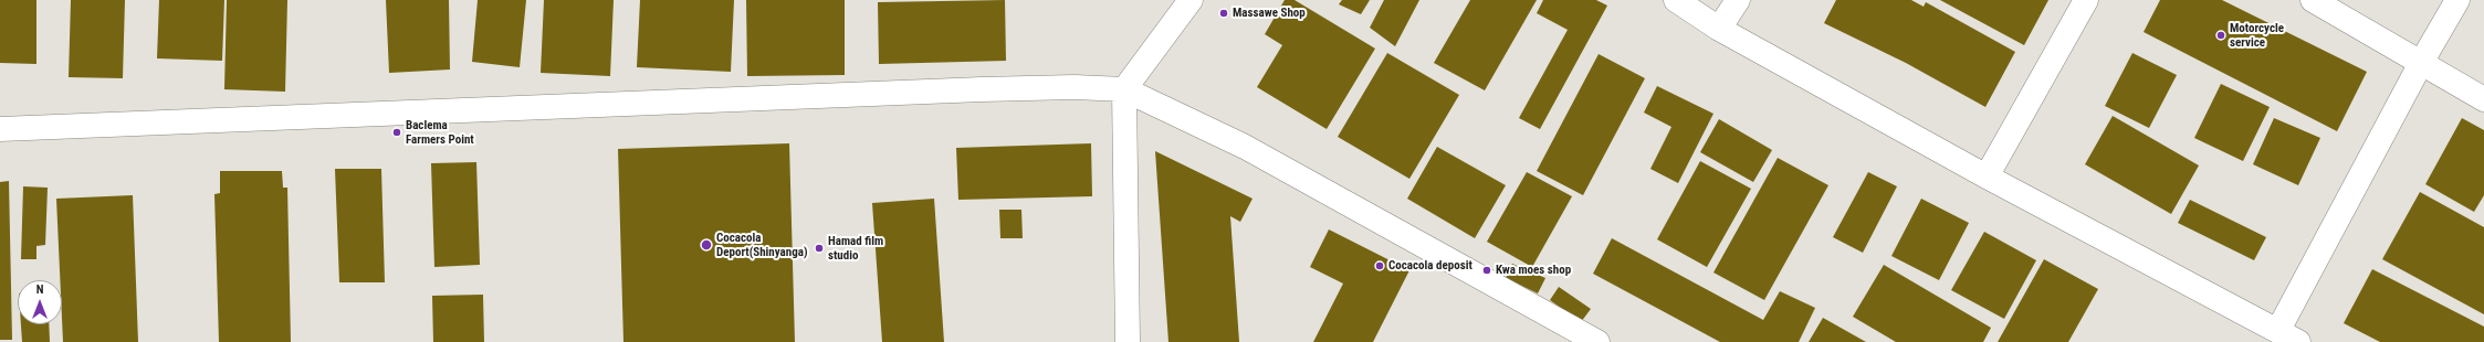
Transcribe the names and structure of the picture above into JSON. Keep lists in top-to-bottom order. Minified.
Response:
{"places":["Massawe Shop","Motorcycle service","Baclema Farmers Point","Cocacola Deport(Shinyanga)","Hamad film studio","Cocacola deposit","Kwa moes shop"],"north":"top"}
